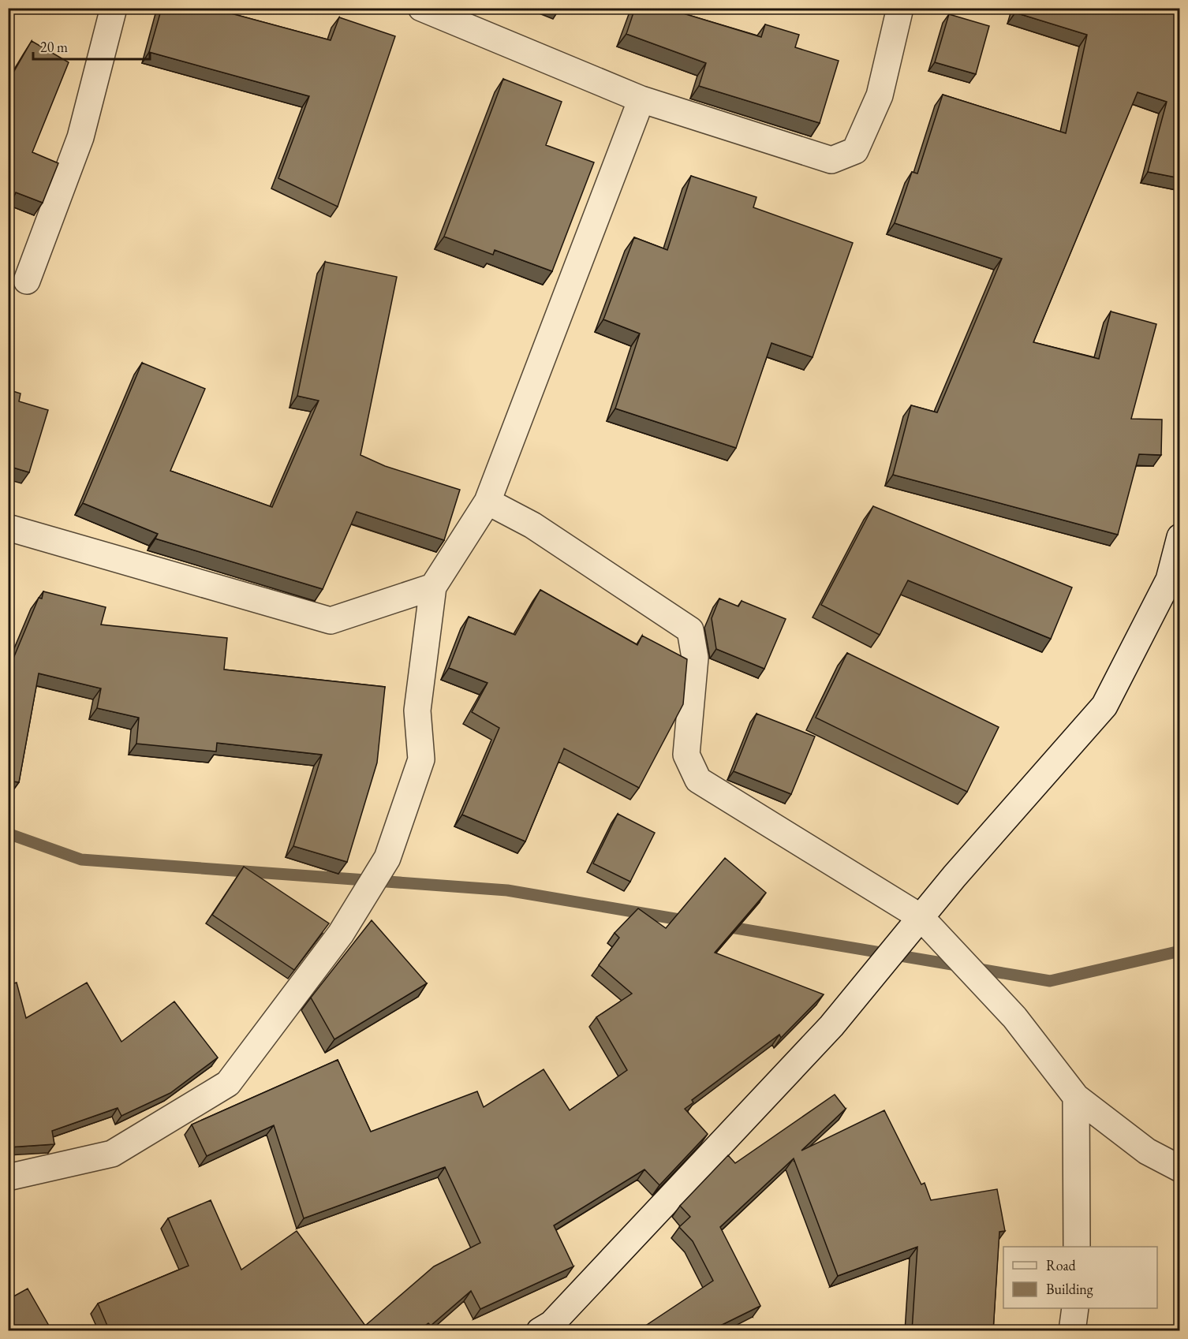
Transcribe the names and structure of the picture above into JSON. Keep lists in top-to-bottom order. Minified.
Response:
{"legend":["Road","Building"],"scale_bar":"20 m"}
